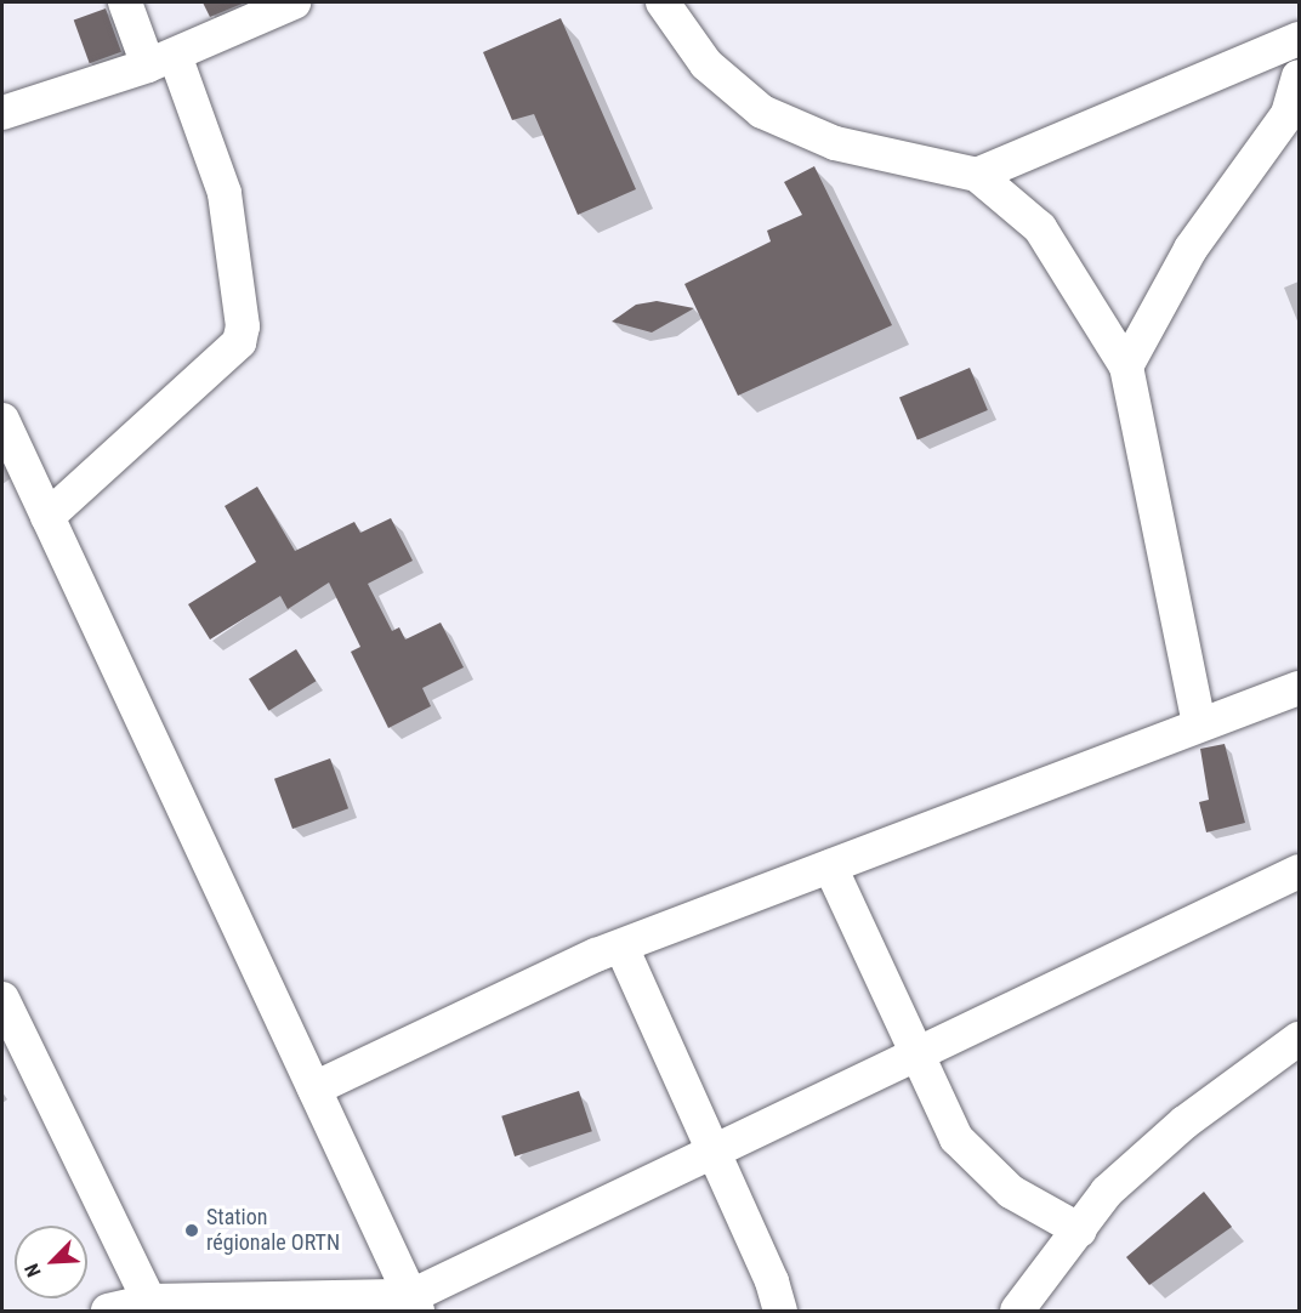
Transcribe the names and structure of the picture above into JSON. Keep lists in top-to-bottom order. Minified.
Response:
{"places":["Station régionale ORTN"],"north":"bottom left"}
